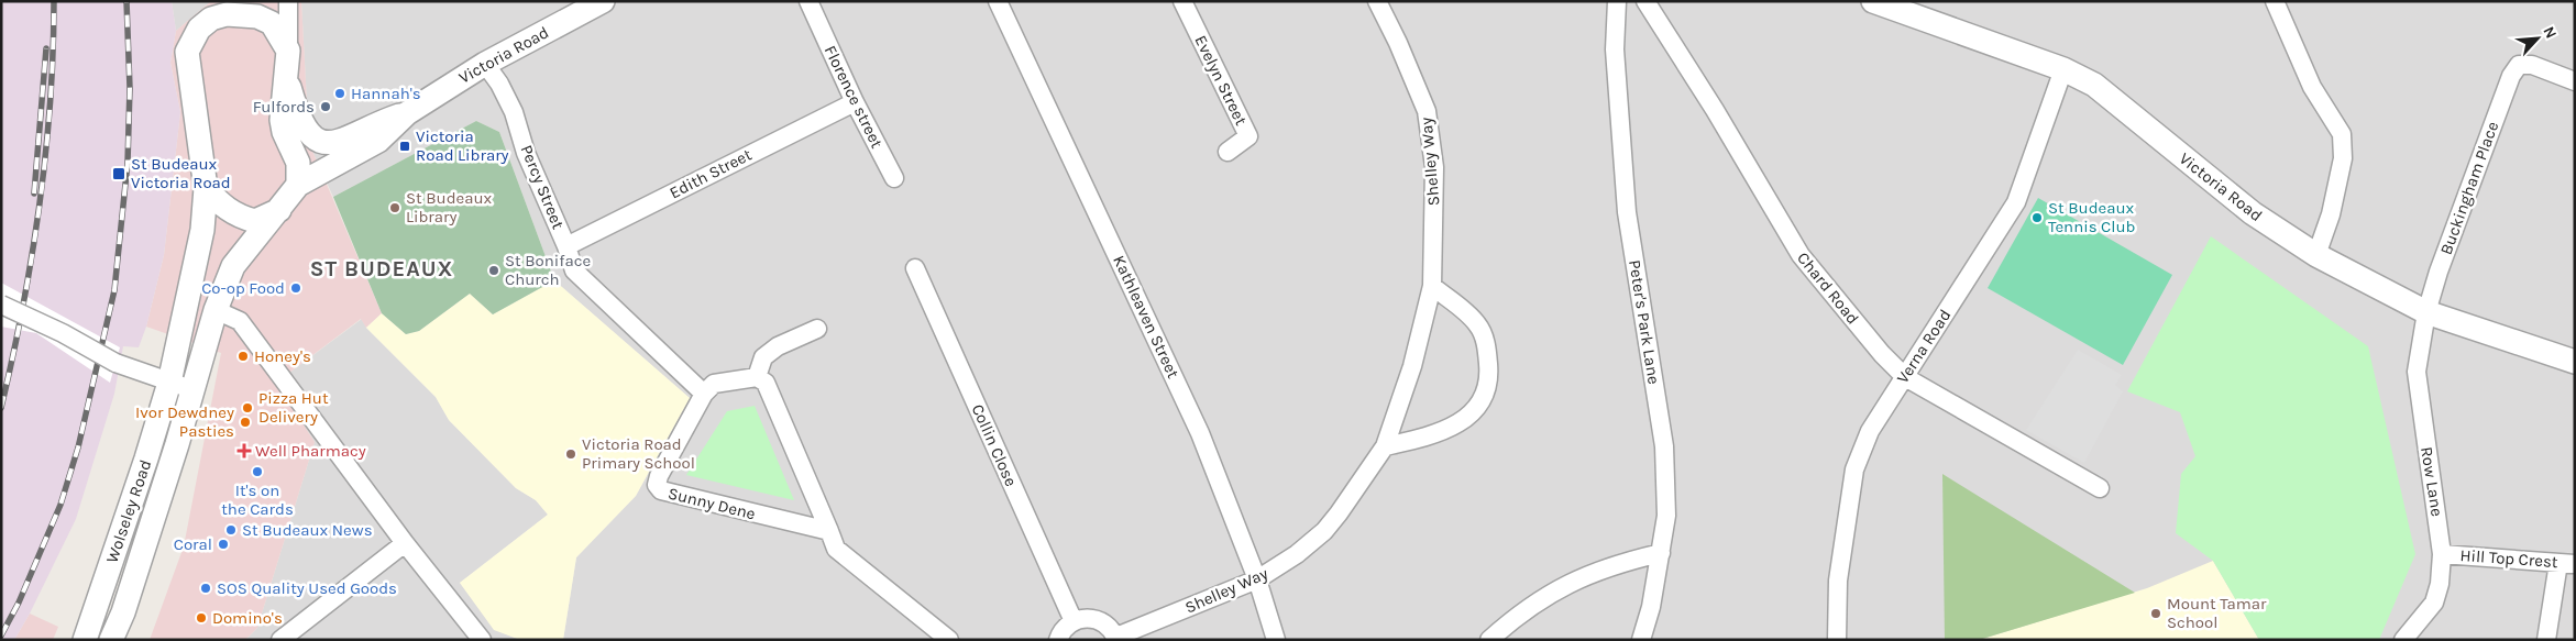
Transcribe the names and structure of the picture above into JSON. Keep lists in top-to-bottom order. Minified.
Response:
{"streets":{"street":["Victoria Road","Evelyn Street","Florence street","Shelley Way","Edith Street","Percy Street","Buckingham Place","Chard Road","Kathleaven Street","Peter's Park Lane","Verna Road","Collin Close","Row Lane","Sunny Dene","Wolseley Road","Hill Top Crest"]},"crossings":[["Victoria Road","Percy Street"],["Victoria Road","Buckingham Place"],["Victoria Road","Verna Road"],["Victoria Road","Row Lane"],["Victoria Road","Wolseley Road"],["Florence street","Edith Street"],["Shelley Way","Kathleaven Street"],["Shelley Way","Collin Close"],["Edith Street","Percy Street"],["Percy Street","Sunny Dene"],["Buckingham Place","Row Lane"],["Chard Road","Verna Road"],["Row Lane","Hill Top Crest"]],"districts":["ST BUDEAUX"],"places":{"other":["Hannah's","Fulfords","St Budeaux Library","St Budeaux Tennis Club","St Boniface Church","Co-op Food","Honey's","Pizza Hut Delivery","Ivor Dewdney Pasties","Victoria Road Primary School","It's on the Cards","St Budeaux News","Coral","SOS Quality Used Goods","Mount Tamar School","Domino's"],"transit":["Victoria Road Library","St Budeaux Victoria Road"],"health":["Well Pharmacy"]},"north":"top right"}
